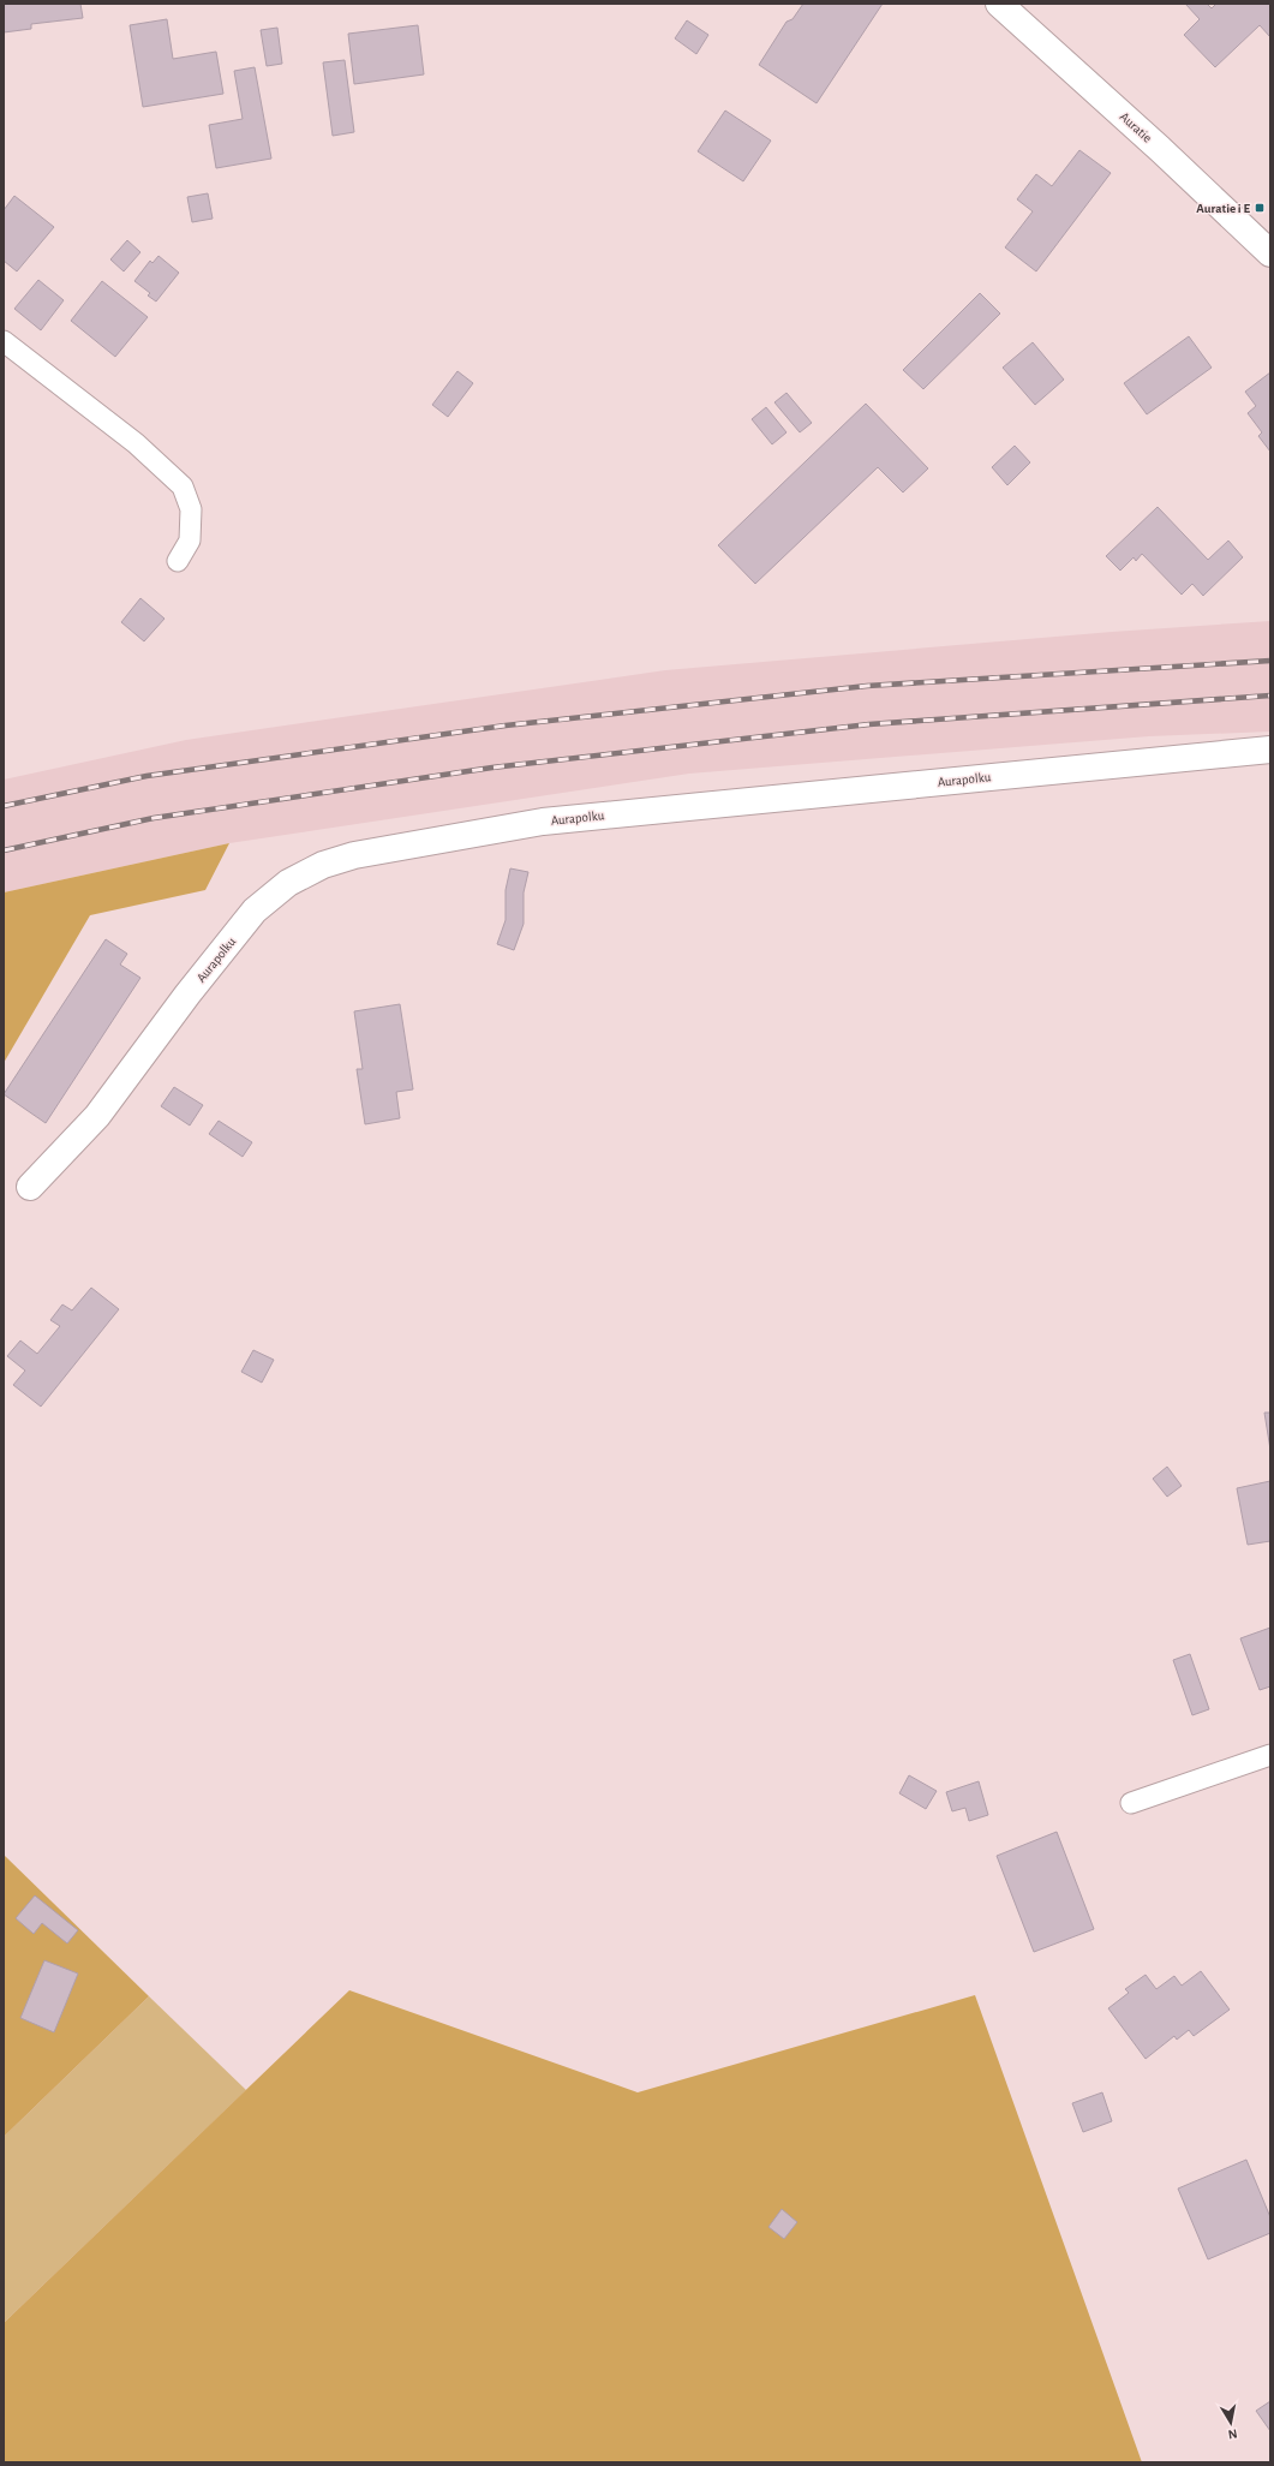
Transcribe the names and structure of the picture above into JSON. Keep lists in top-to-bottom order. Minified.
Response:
{"streets":{"street":["Auratie","Aurapolku"]},"places":{"transit":["Auratie i E"]},"north":"bottom"}
